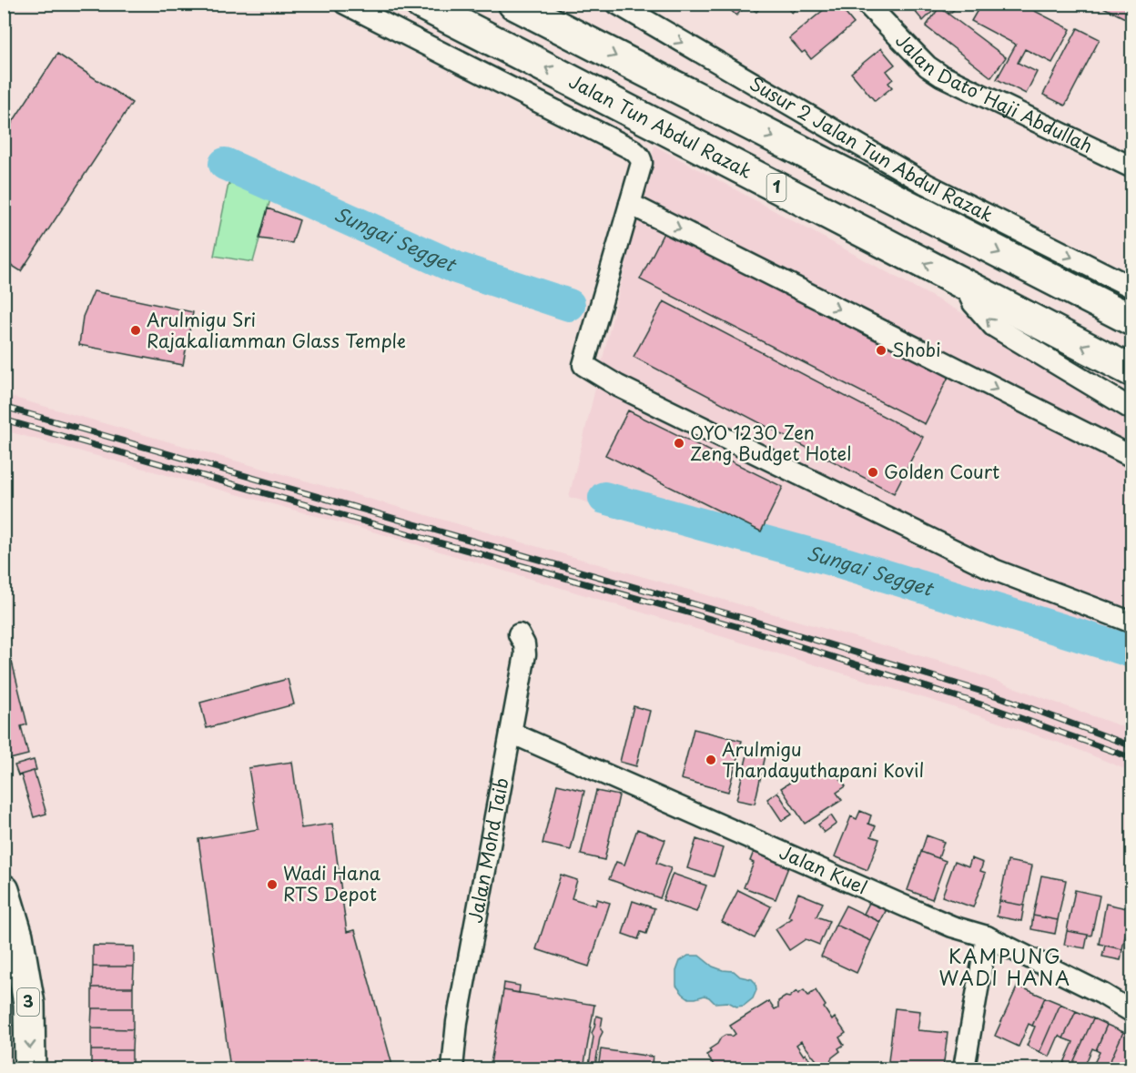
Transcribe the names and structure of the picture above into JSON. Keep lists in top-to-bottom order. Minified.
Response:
{"streets":{"highway":["Jalan Tun Abdul Razak","1","3"],"street":["Jalan Dato' Haji Abdullah","Susur 2 Jalan Tun Abdul Razak","Jalan Mohd Taib","Jalan Kuel"]},"crossings":[["Jalan Mohd Taib","Jalan Kuel"]],"districts":["KAMPUNG WADI HANA"],"water":["Sungai Segget"],"places":["Arulmigu Sri Rajakaliamman Glass Temple","Shobi","OYO 1230 Zen Zeng Budget Hotel","Golden Court","Arulmigu Thandayuthapani Kovil","Wadi Hana RTS Depot"]}
